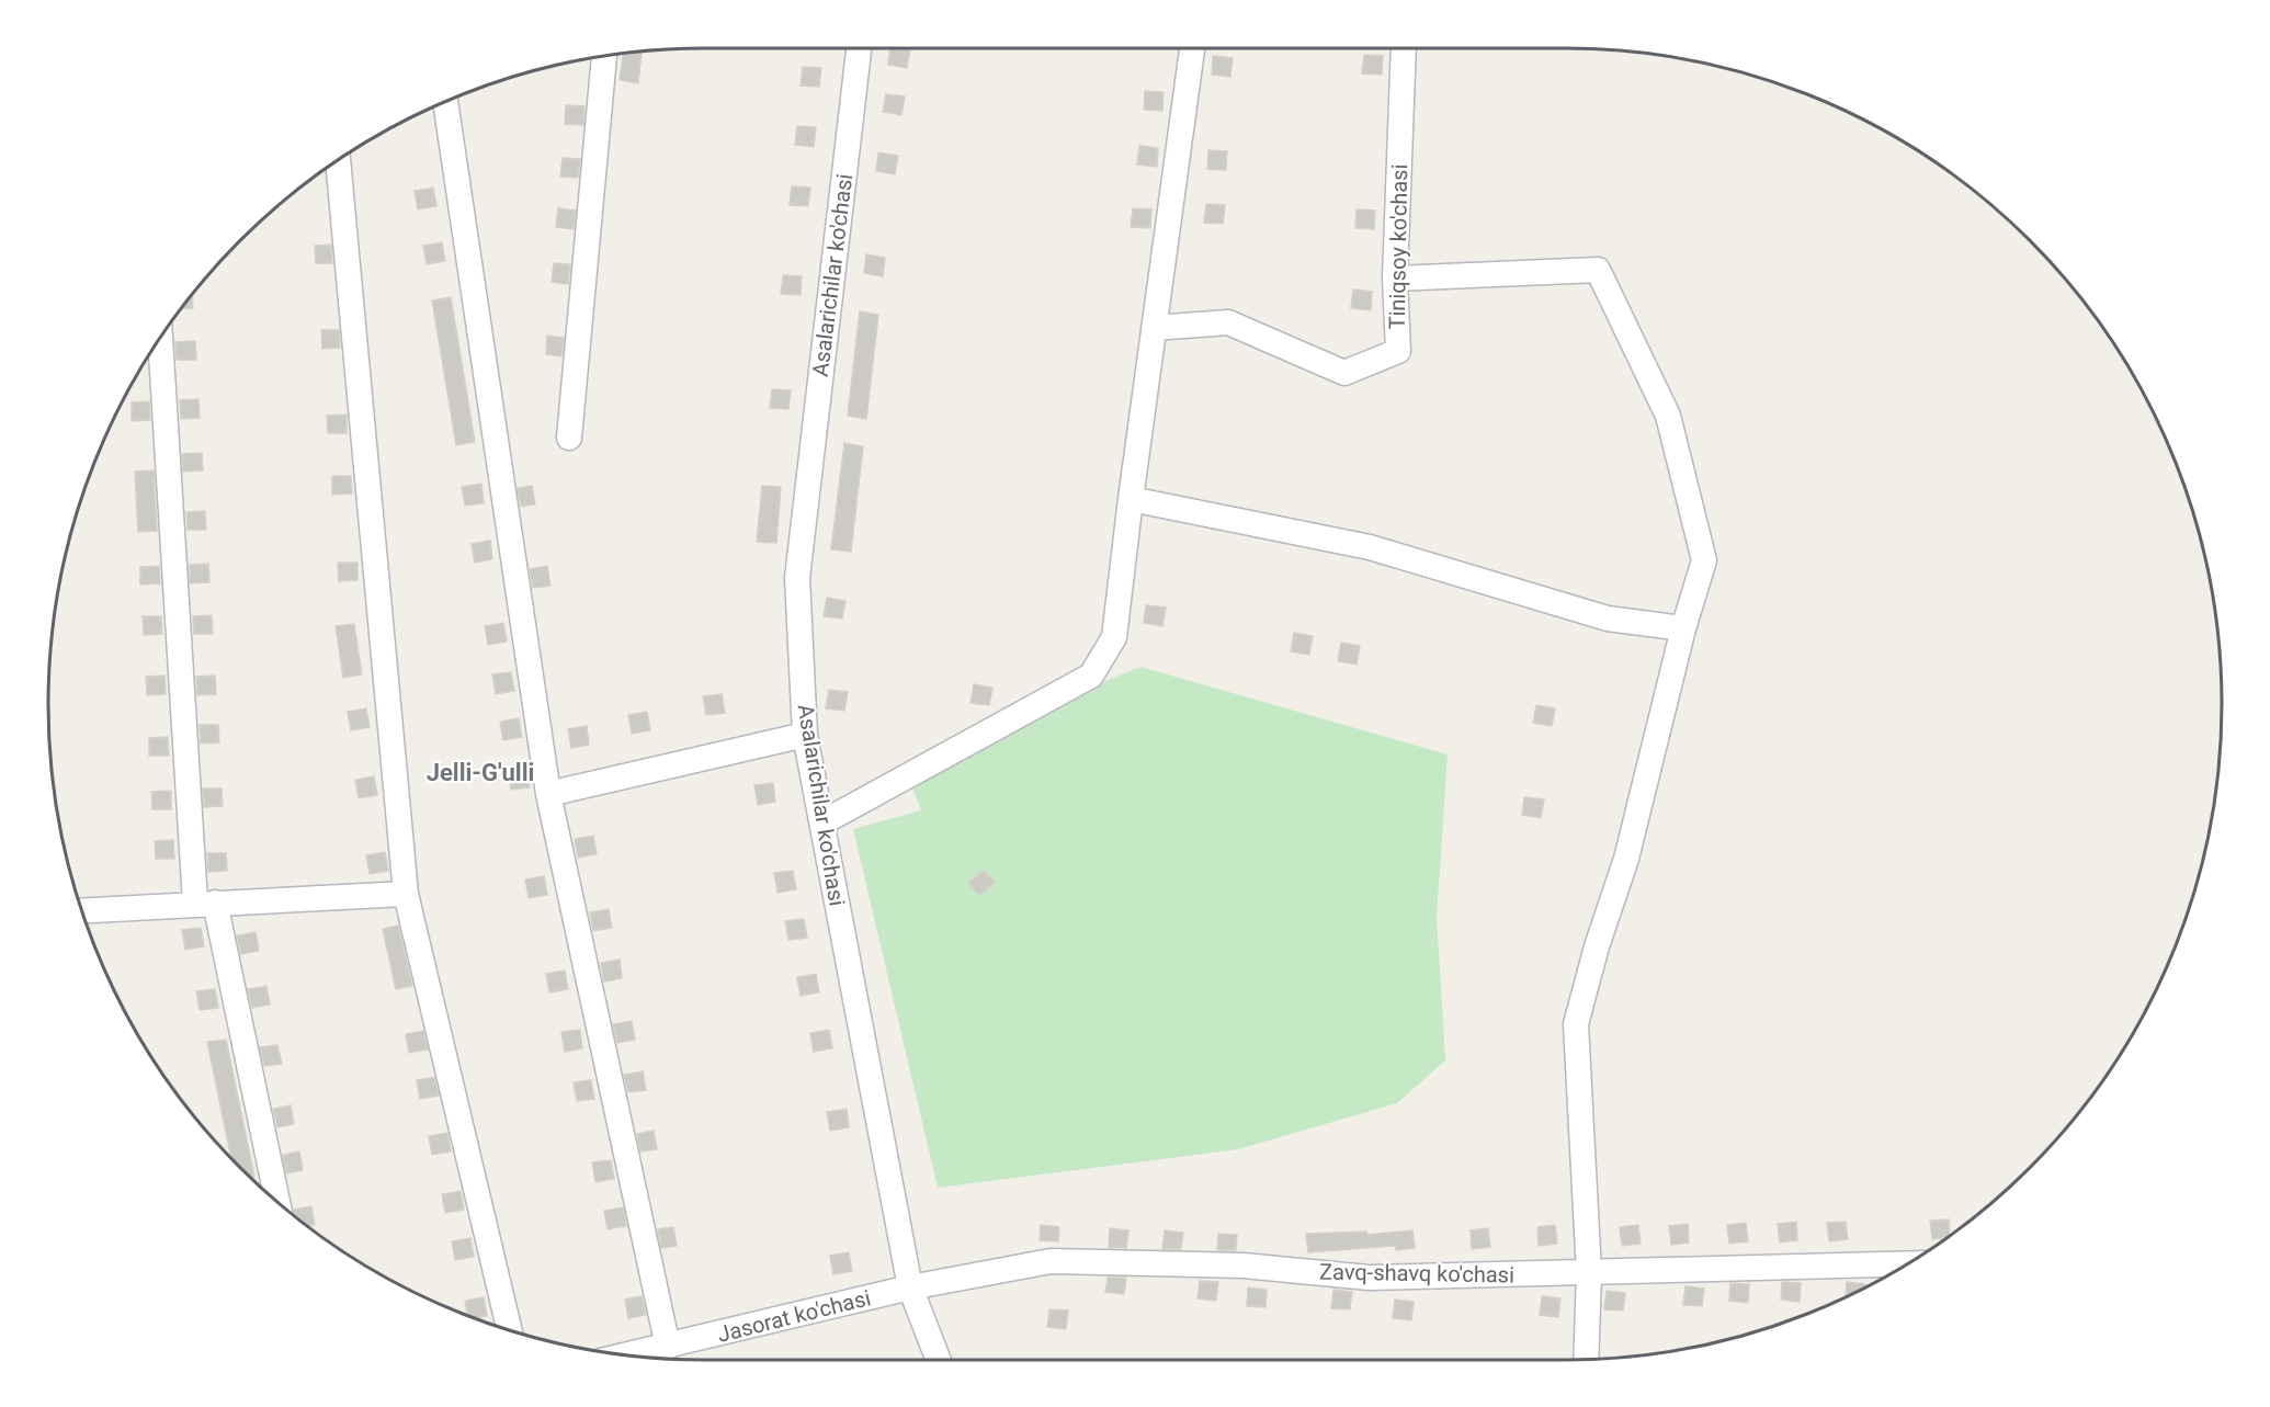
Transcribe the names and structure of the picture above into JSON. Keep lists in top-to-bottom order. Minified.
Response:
{"streets":{"street":["Tiniqsoy ko'chasi","Asalarichilar ko'chasi","Zavq-shavq ko'chasi","Jasorat ko'chasi"]},"crossings":[["Asalarichilar ko'chasi","Zavq-shavq ko'chasi"],["Asalarichilar ko'chasi","Jasorat ko'chasi"],["Zavq-shavq ko'chasi","Jasorat ko'chasi"]],"districts":["Jelli-G'ulli"]}
